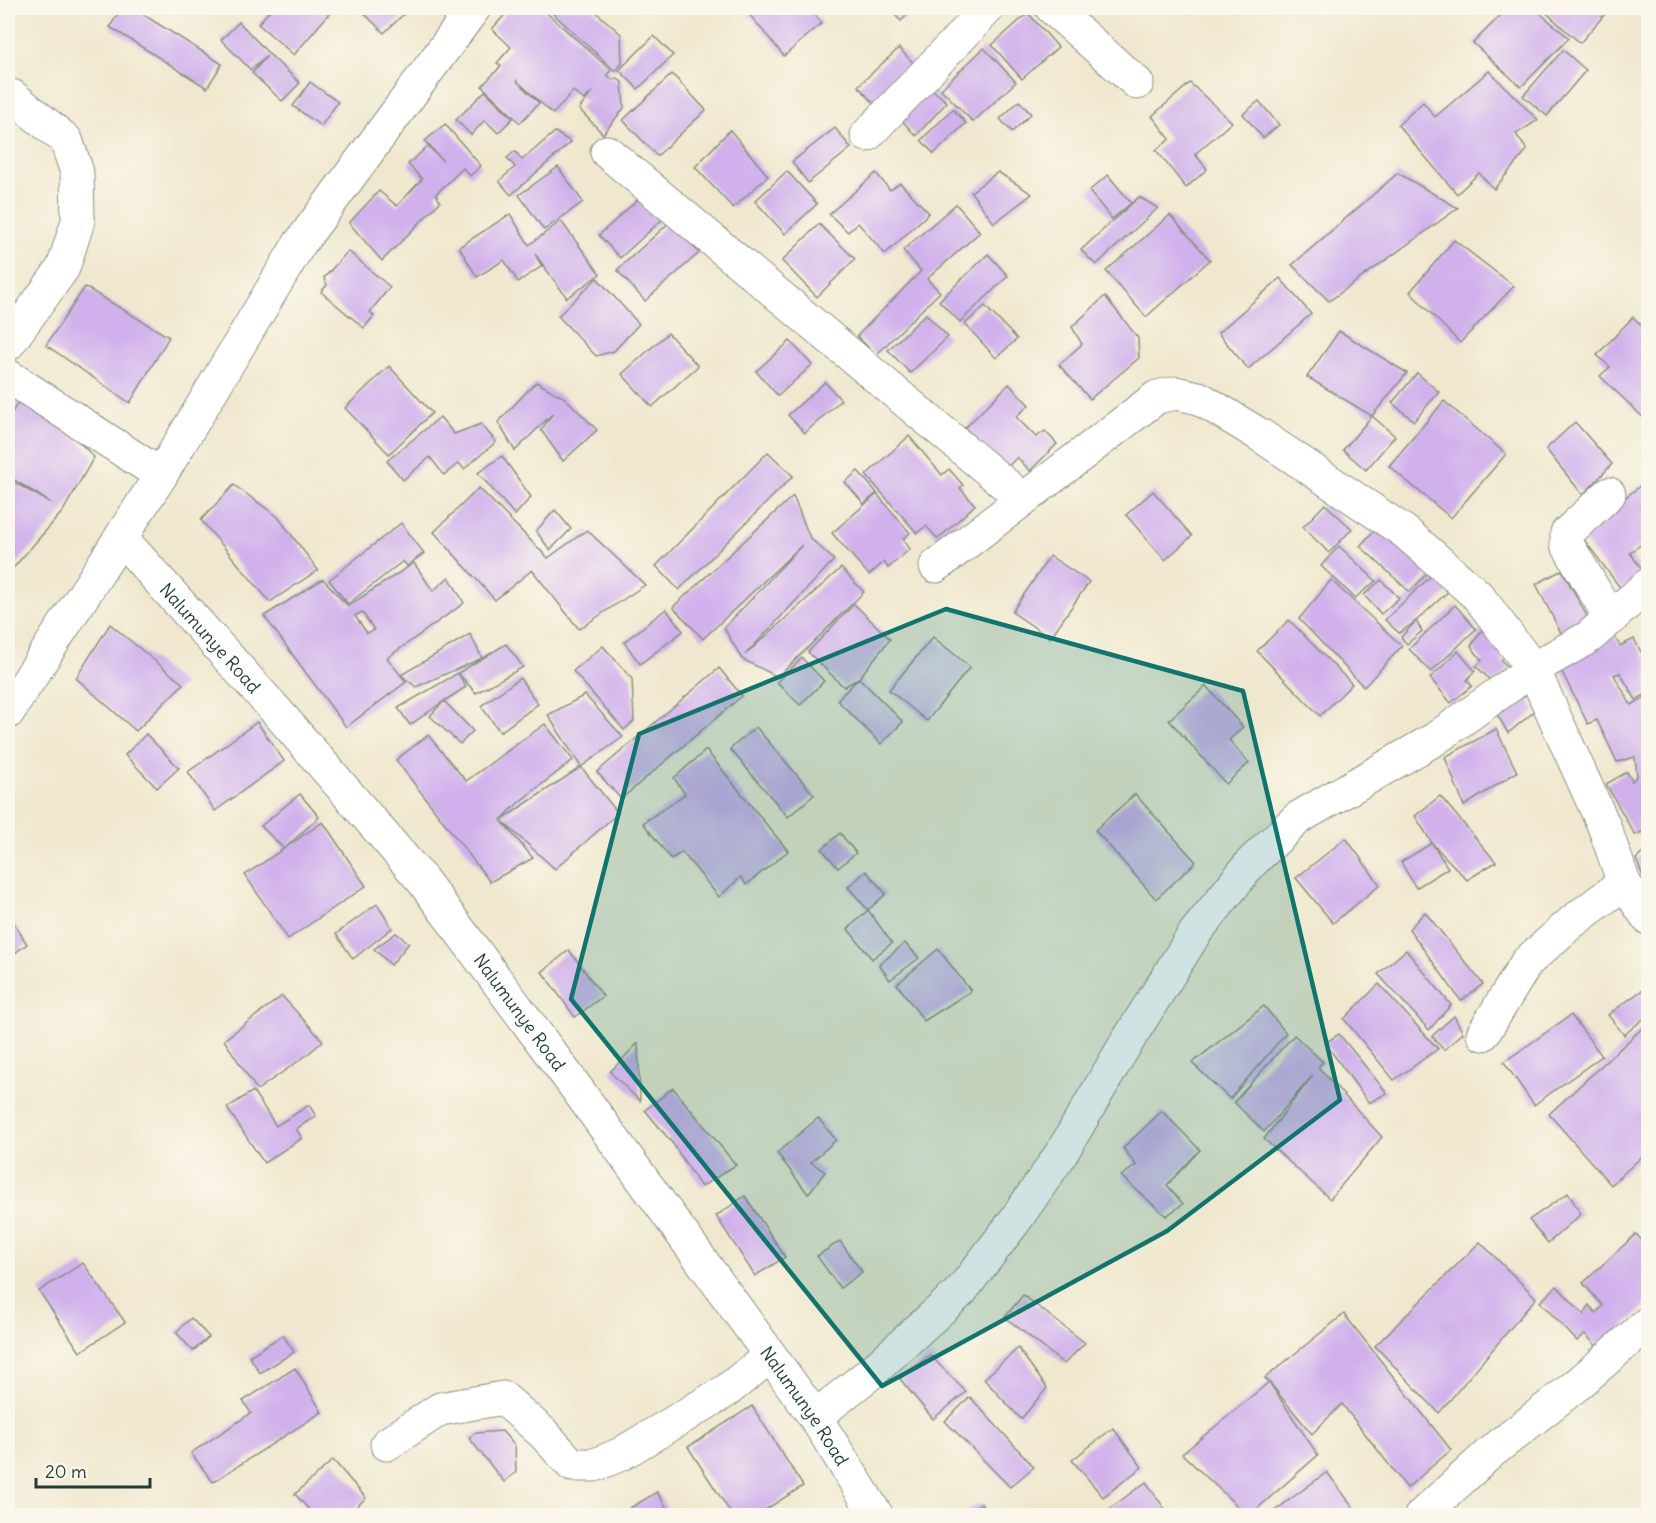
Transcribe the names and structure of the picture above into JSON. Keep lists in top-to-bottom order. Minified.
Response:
{"streets":{"street":["Nalumunye Road"]},"scale_bar":"20 m"}
